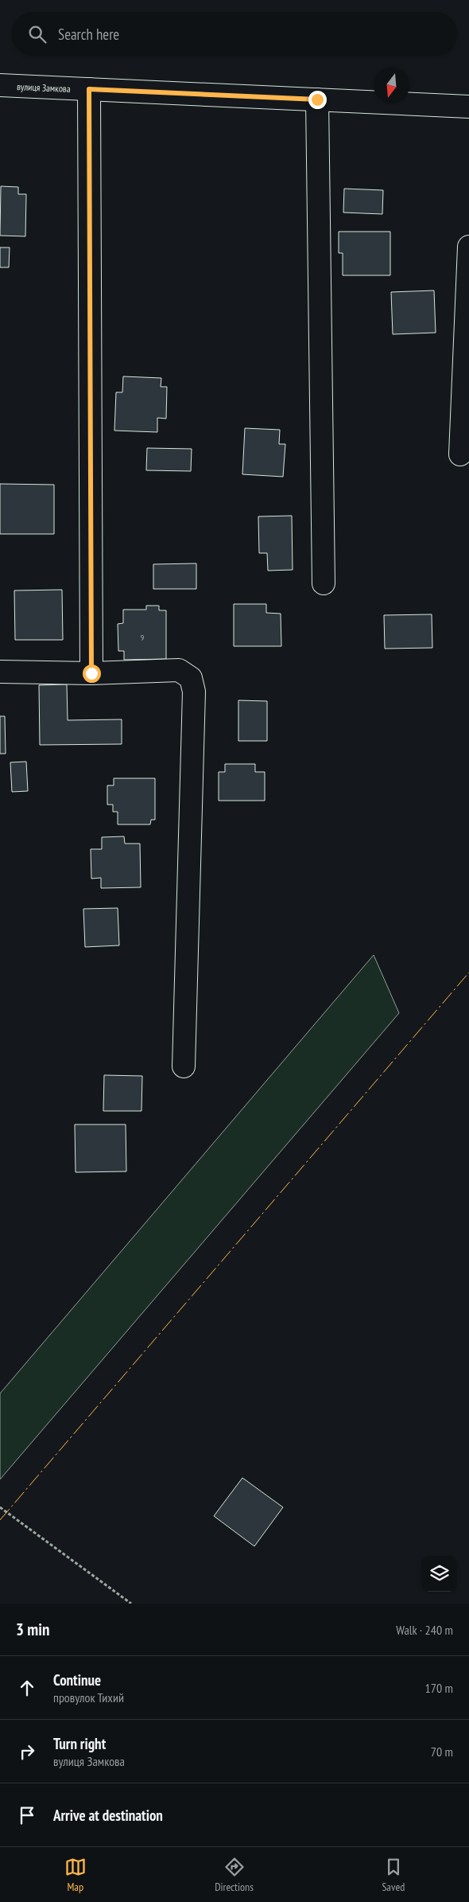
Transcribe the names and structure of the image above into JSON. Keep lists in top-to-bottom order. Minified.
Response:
{"streets":{"street":["вулиця Замкова"]},"house_numbers":["9"],"north":"bottom","page":{"search":"Search here","heading":["3 min","Walk · 240 m"],"list":[["Continue","провулок Тихий","170 m"],["Turn right","вулиця Замкова","70 m"],"Arrive at destination"],"nav":["Map","Directions","Saved"]}}
